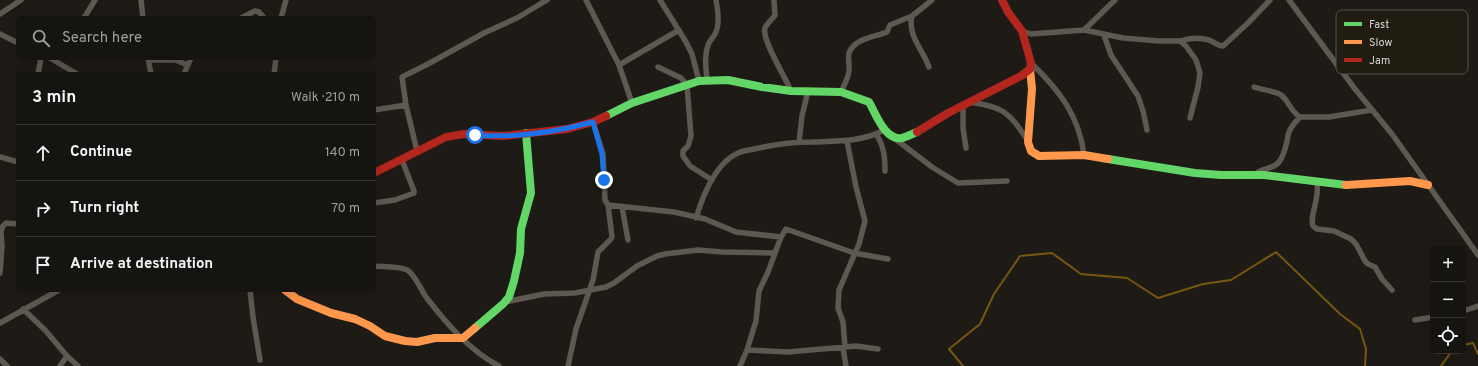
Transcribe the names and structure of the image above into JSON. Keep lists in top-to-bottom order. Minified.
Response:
{"legend":["Fast","Slow","Jam"],"page":{"search":"Search here","heading":["3 min","Walk · 210 m"],"list":[["Continue","140 m"],["Turn right","70 m"],"Arrive at destination"],"map_buttons":["+","−"]}}
